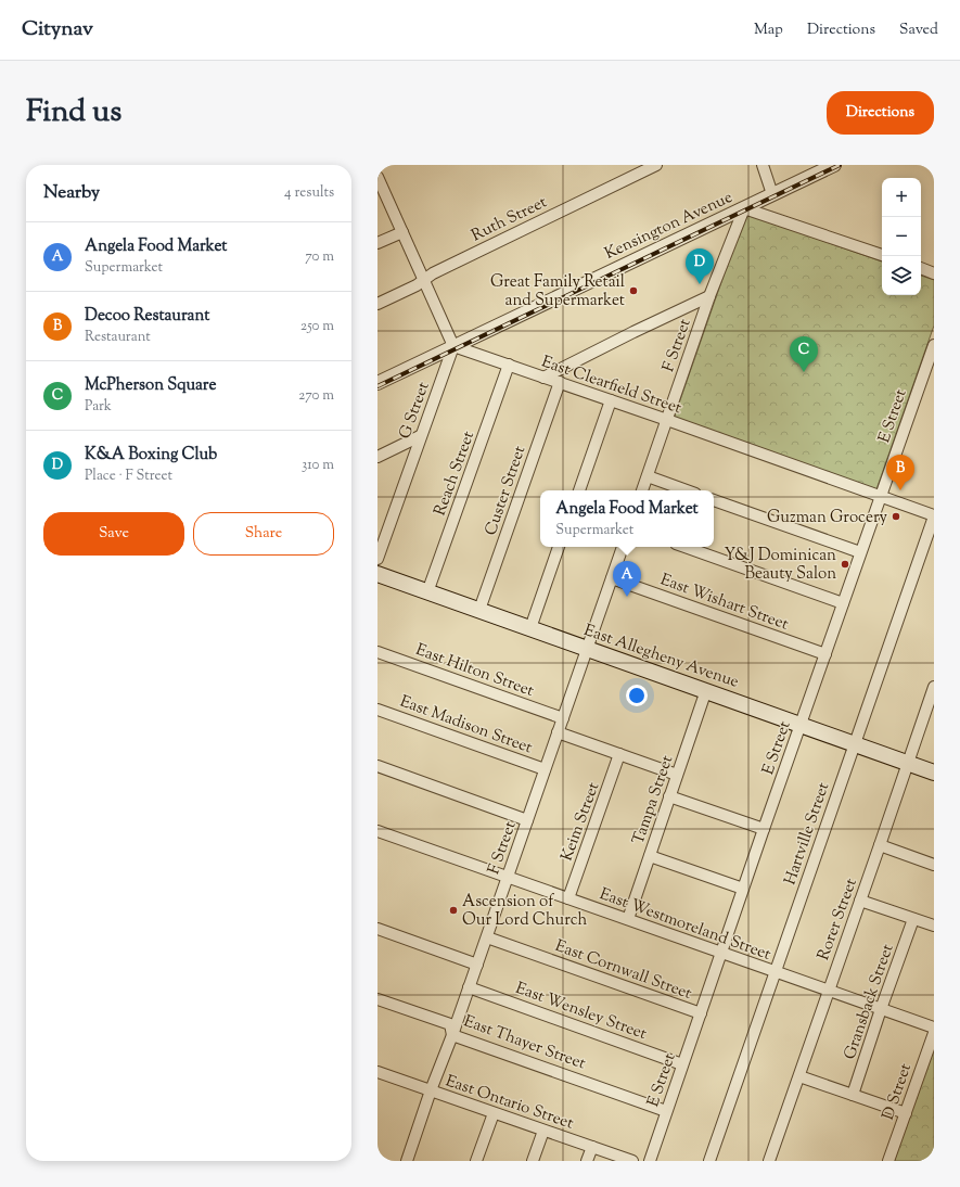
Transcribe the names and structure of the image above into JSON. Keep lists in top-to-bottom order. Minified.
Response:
{"streets":{"main road":["East Allegheny Avenue"],"street":["Ruth Street","Kensington Avenue","F Street","East Clearfield Street","G Street","E Street","Reach Street","Custer Street","East Wishart Street","East Hilton Street","East Madison Street","Tampa Street","Keim Street","Hartville Street","Rorer Street","East Westmoreland Street","East Cornwall Street","Gransback Street","East Wensley Street","East Thayer Street","D Street","East Ontario Street"]},"crossings":[["Kensington Avenue","F Street"],["Kensington Avenue","East Clearfield Street"],["Kensington Avenue","G Street"],["F Street","East Clearfield Street"],["F Street","East Wishart Street"],["F Street","East Allegheny Avenue"],["F Street","East Hilton Street"],["F Street","East Madison Street"],["F Street","East Westmoreland Street"],["F Street","East Cornwall Street"],["F Street","East Wensley Street"],["F Street","East Thayer Street"],["F Street","East Ontario Street"],["East Clearfield Street","G Street"],["East Clearfield Street","E Street"],["East Clearfield Street","Reach Street"],["East Clearfield Street","Custer Street"],["East Clearfield Street","Hartville Street"],["E Street","East Wishart Street"],["E Street","East Allegheny Avenue"],["E Street","East Westmoreland Street"],["E Street","East Cornwall Street"],["E Street","East Wensley Street"],["E Street","East Thayer Street"],["Reach Street","East Allegheny Avenue"],["Custer Street","East Allegheny Avenue"],["East Allegheny Avenue","Tampa Street"],["East Allegheny Avenue","Hartville Street"],["East Allegheny Avenue","Rorer Street"],["Tampa Street","East Westmoreland Street"],["Keim Street","East Westmoreland Street"],["Hartville Street","East Westmoreland Street"],["Rorer Street","East Westmoreland Street"],["East Westmoreland Street","Gransback Street"]],"places":["Great Family Retail and Supermarket","Guzman Grocery","Y&J Dominican Beauty Salon","Ascension of Our Lord Church"],"page":{"header":"Citynav","nav":["Map","Directions","Saved"],"title":"Find us","buttons":["Directions",["Save","Share"]],"heading":["Nearby","4 results"],"map_buttons":["+","−"],"list":[{"mark":"A","name":"Angela Food Market","note":"Supermarket","value":"70 m"},{"mark":"B","name":"Decoo Restaurant","note":"Restaurant","value":"250 m"},{"mark":"C","name":"McPherson Square","note":"Park","value":"270 m"},{"mark":"D","name":"K&A Boxing Club","note":"Place · F Street","value":"310 m"}],"pins":["D","C","B","A"],"popup":["Angela Food Market","Supermarket"]}}
